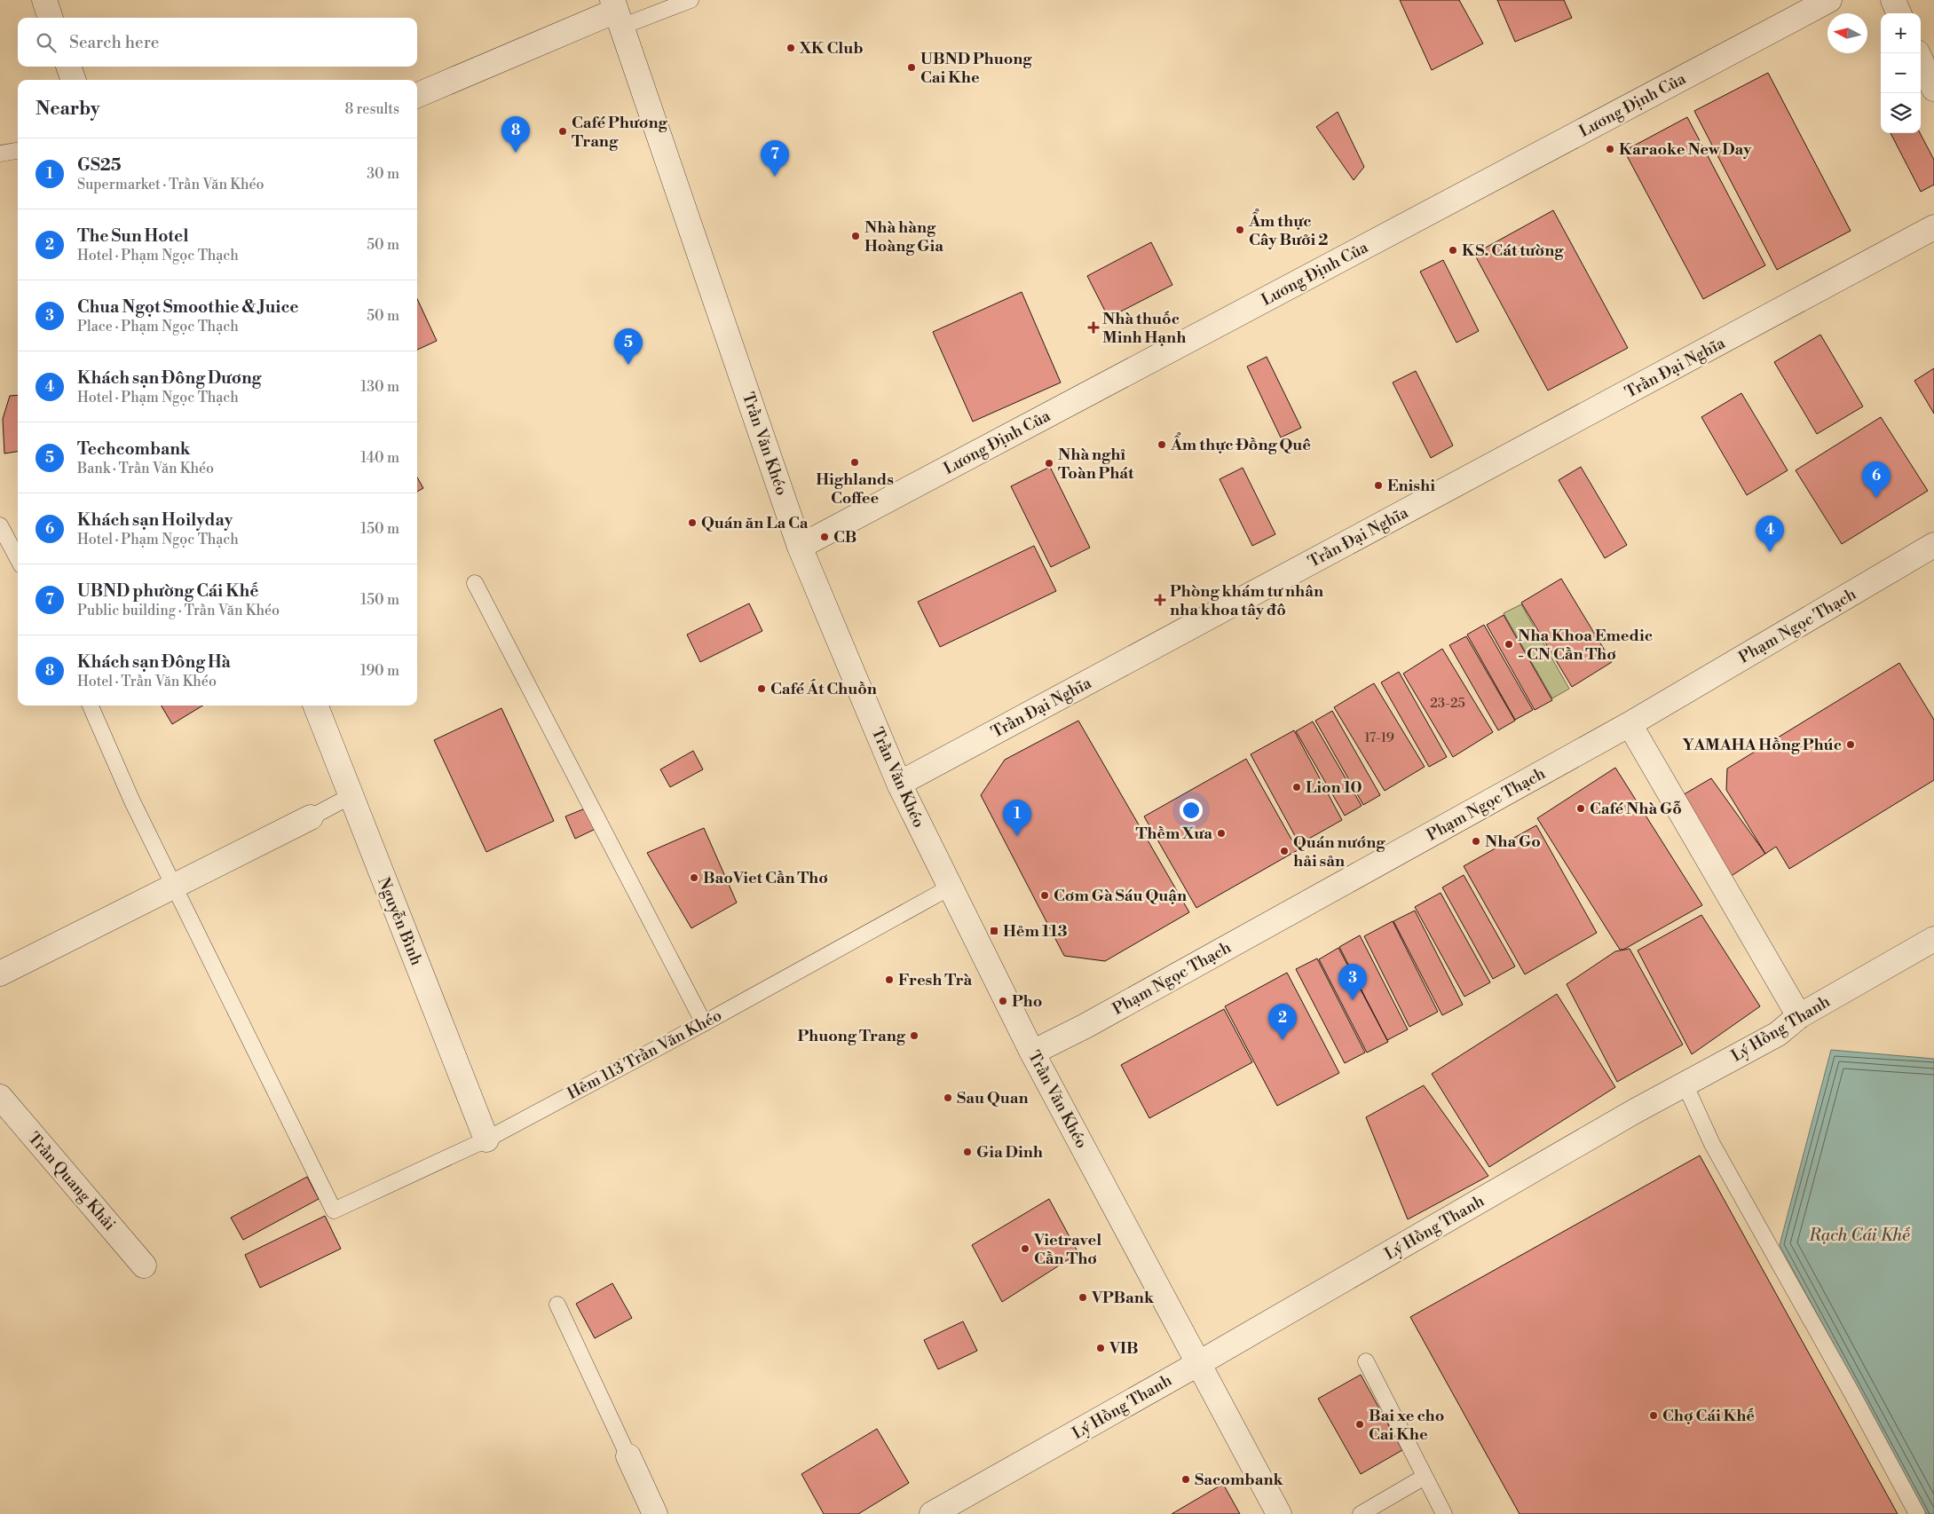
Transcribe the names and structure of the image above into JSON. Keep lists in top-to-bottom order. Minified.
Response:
{"streets":{"street":["Lương Định Của","Trần Đại Nghĩa","Trần Văn Khéo","Phạm Ngọc Thạch","Nguyễn Bình","Lý Hồng Thanh","Trần Quang Khải"],"lane":["Hẻm 113 Trần Văn Khéo"]},"crossings":[["Lương Định Của","Trần Văn Khéo"],["Trần Đại Nghĩa","Trần Văn Khéo"],["Trần Văn Khéo","Phạm Ngọc Thạch"],["Trần Văn Khéo","Lý Hồng Thanh"],["Trần Văn Khéo","Hẻm 113 Trần Văn Khéo"],["Nguyễn Bình","Hẻm 113 Trần Văn Khéo"]],"water":["Rạch Cái Khế"],"places":{"other":["XK Club","UBND Phuong Cai Khe","Café Phương Trang","Karaoke New Day","Ẩm thực Cây Bưởi 2","Nhà hàng Hoàng Gia","KS. Cát tường","Ẩm thực Đồng Quê","Highlands Coffee","Nhà nghỉ Toàn Phát","Enishi","Quán ăn La Ca","CB","Nha Khoa Emedic - CN Cần Thơ","Café Át Chuồn","YAMAHA Hồng Phúc","Lion 10","Café Nhà Gỗ","Thềm Xưa","Nha Go","Quán nướng hải sản","BaoViet Cần Thơ","Cơm Gà Sáu Quận","Fresh Trà","Pho","Phuong Trang","Sau Quan","Gia Dinh","Vietravel Cần Thơ","VPBank","VIB","Chợ Cái Khế","Bai xe cho Cai Khe","Sacombank"],"health":["Nhà thuốc Minh Hạnh","Phòng khám tư nhân nha khoa tây đô"],"transit":["Hẻm 113"]},"house_numbers":["23-25","17-19"],"north":"left","page":{"map_buttons":["+","−"],"search":"Search here","heading":["Nearby","8 results"],"pins":["8","7","5","6","4","1","3","2"],"list":[{"mark":"1","name":"GS25","note":"Supermarket · Trần Văn Khéo","value":"30 m"},{"mark":"2","name":"The Sun Hotel","note":"Hotel · Phạm Ngọc Thạch","value":"50 m"},{"mark":"3","name":"Chua Ngọt Smoothie & Juice","note":"Place · Phạm Ngọc Thạch","value":"50 m"},{"mark":"4","name":"Khách sạn Đông Dương","note":"Hotel · Phạm Ngọc Thạch","value":"130 m"},{"mark":"5","name":"Techcombank","note":"Bank · Trần Văn Khéo","value":"140 m"},{"mark":"6","name":"Khách sạn Hoilyday","note":"Hotel · Phạm Ngọc Thạch","value":"150 m"},{"mark":"7","name":"UBND phường Cái Khế","note":"Public building · Trần Văn Khéo","value":"150 m"},{"mark":"8","name":"Khách sạn Đông Hà","note":"Hotel · Trần Văn Khéo","value":"190 m"}]}}
